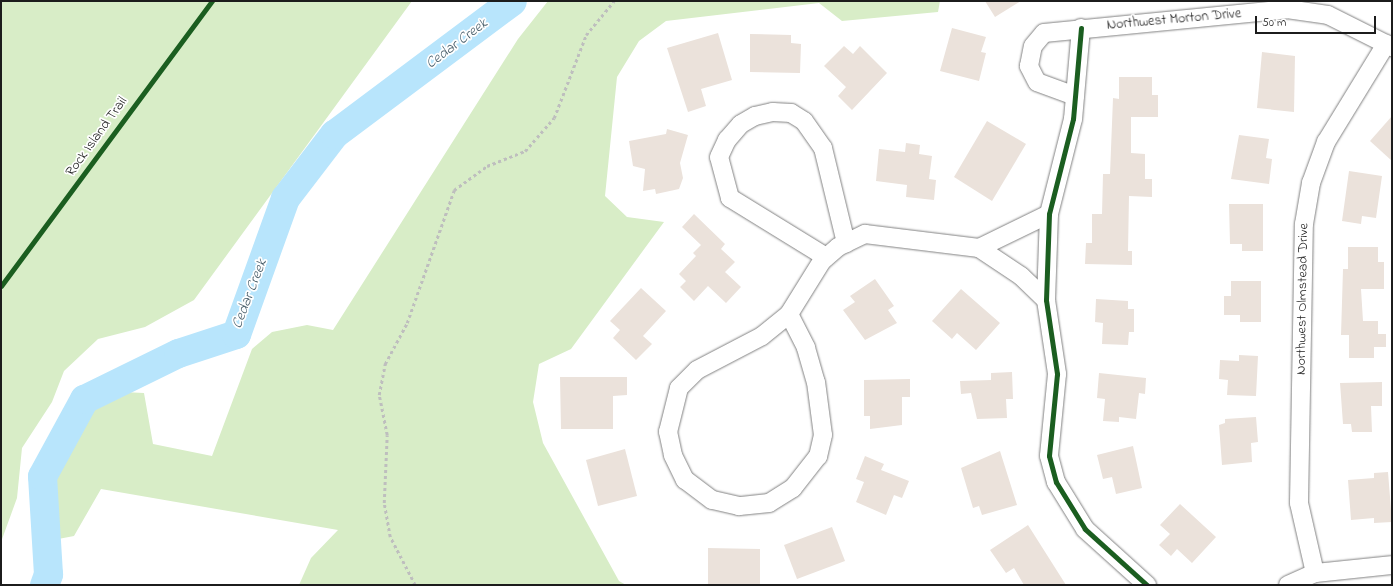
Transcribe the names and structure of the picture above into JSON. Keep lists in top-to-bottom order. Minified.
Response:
{"streets":{"street":["Northwest Morton Drive","Northwest Olmstead Drive"],"cycle path":["Rock Island Trail"]},"crossings":[["Northwest Morton Drive","Northwest Olmstead Drive"]],"water":["Cedar Creek"],"scale_bar":"50 m"}
